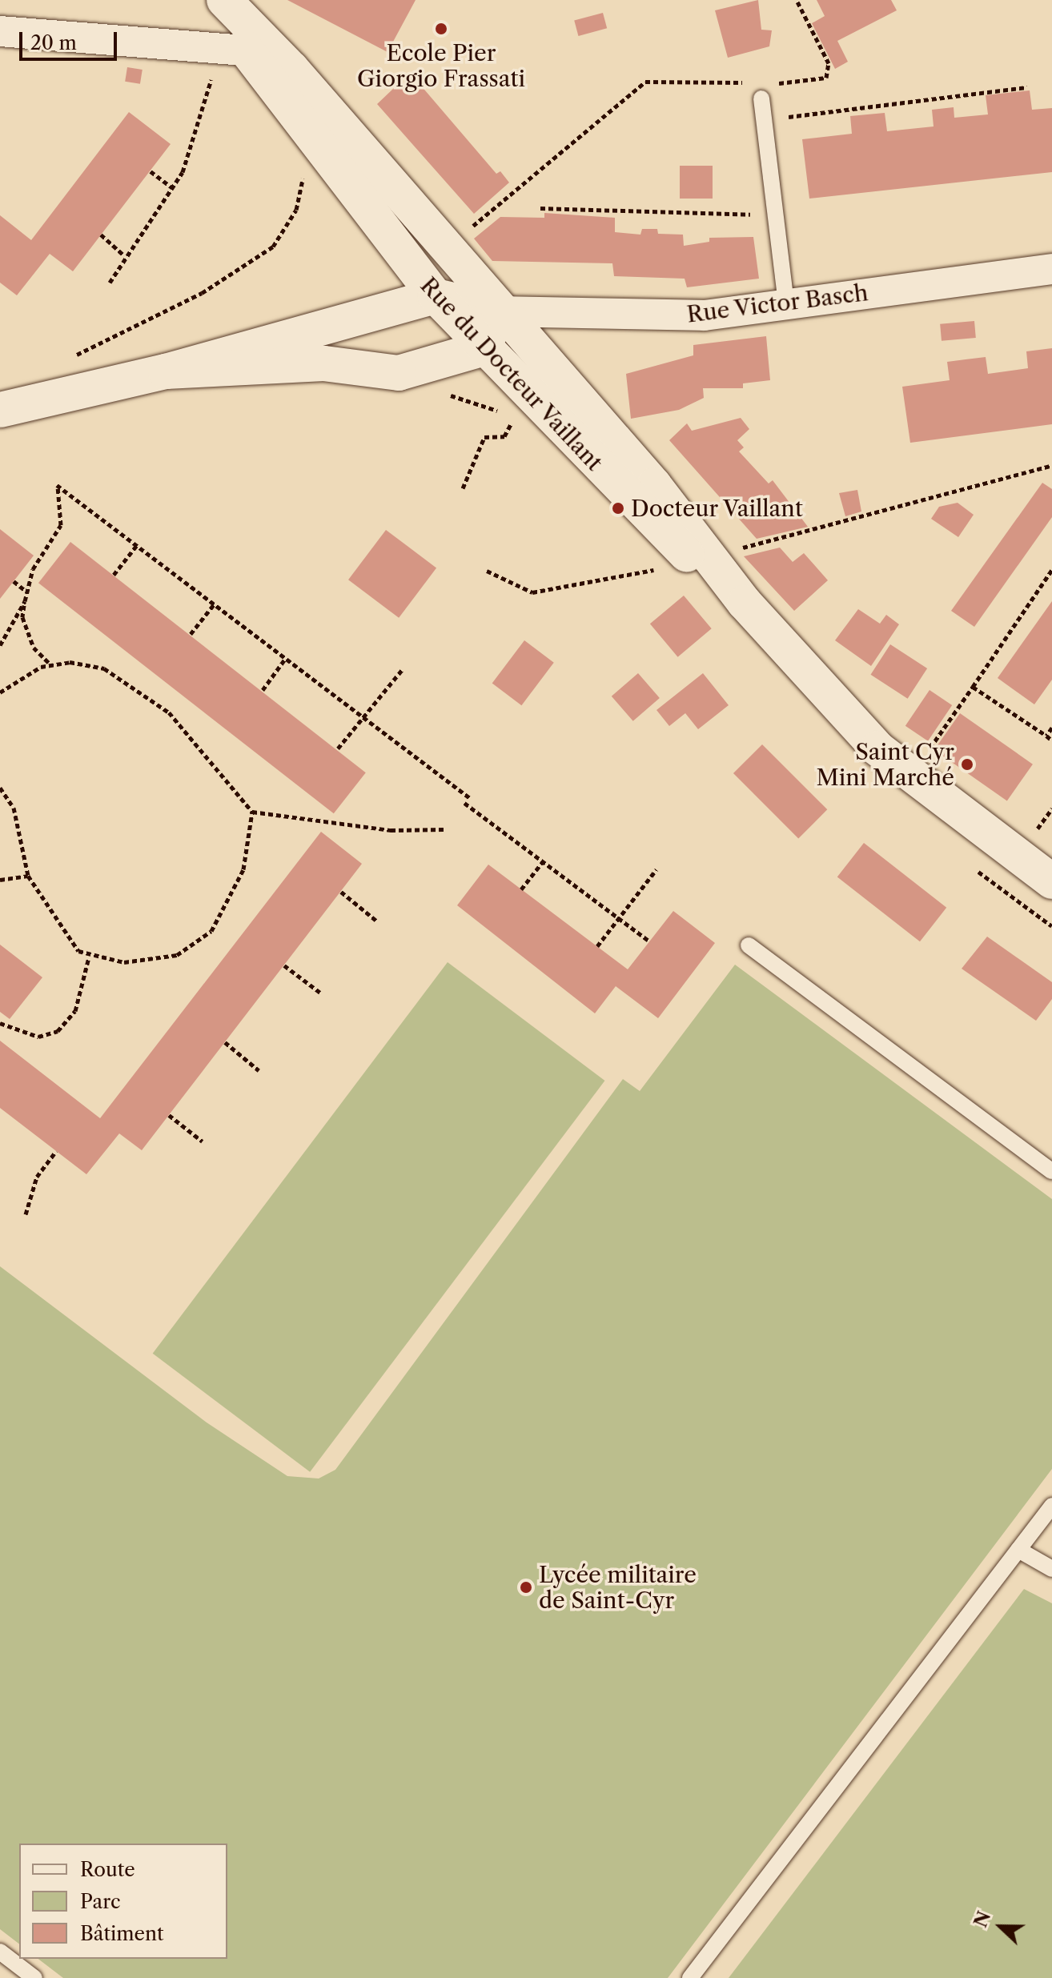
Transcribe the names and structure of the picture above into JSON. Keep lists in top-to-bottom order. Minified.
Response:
{"streets":{"main road":["Rue du Docteur Vaillant"],"street":["Rue Victor Basch"]},"crossings":[["Rue Victor Basch","Rue du Docteur Vaillant"]],"places":["Ecole Pier Giorgio Frassati","Docteur Vaillant","Saint Cyr Mini Marché","Lycée militaire de Saint-Cyr"],"legend":["Route","Parc","Bâtiment"],"scale_bar":"20 m","north":"left"}
